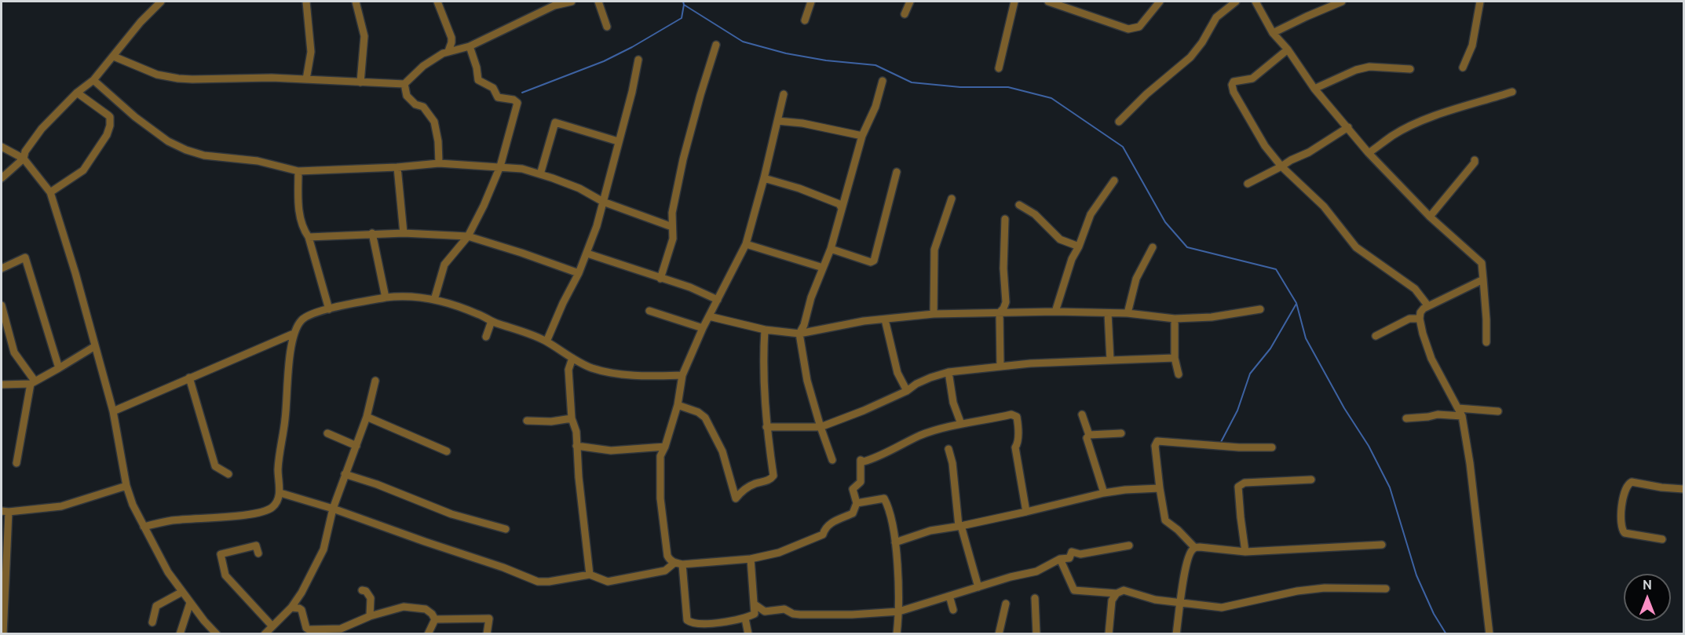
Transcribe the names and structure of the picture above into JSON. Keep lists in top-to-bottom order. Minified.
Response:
{"north":"top"}
